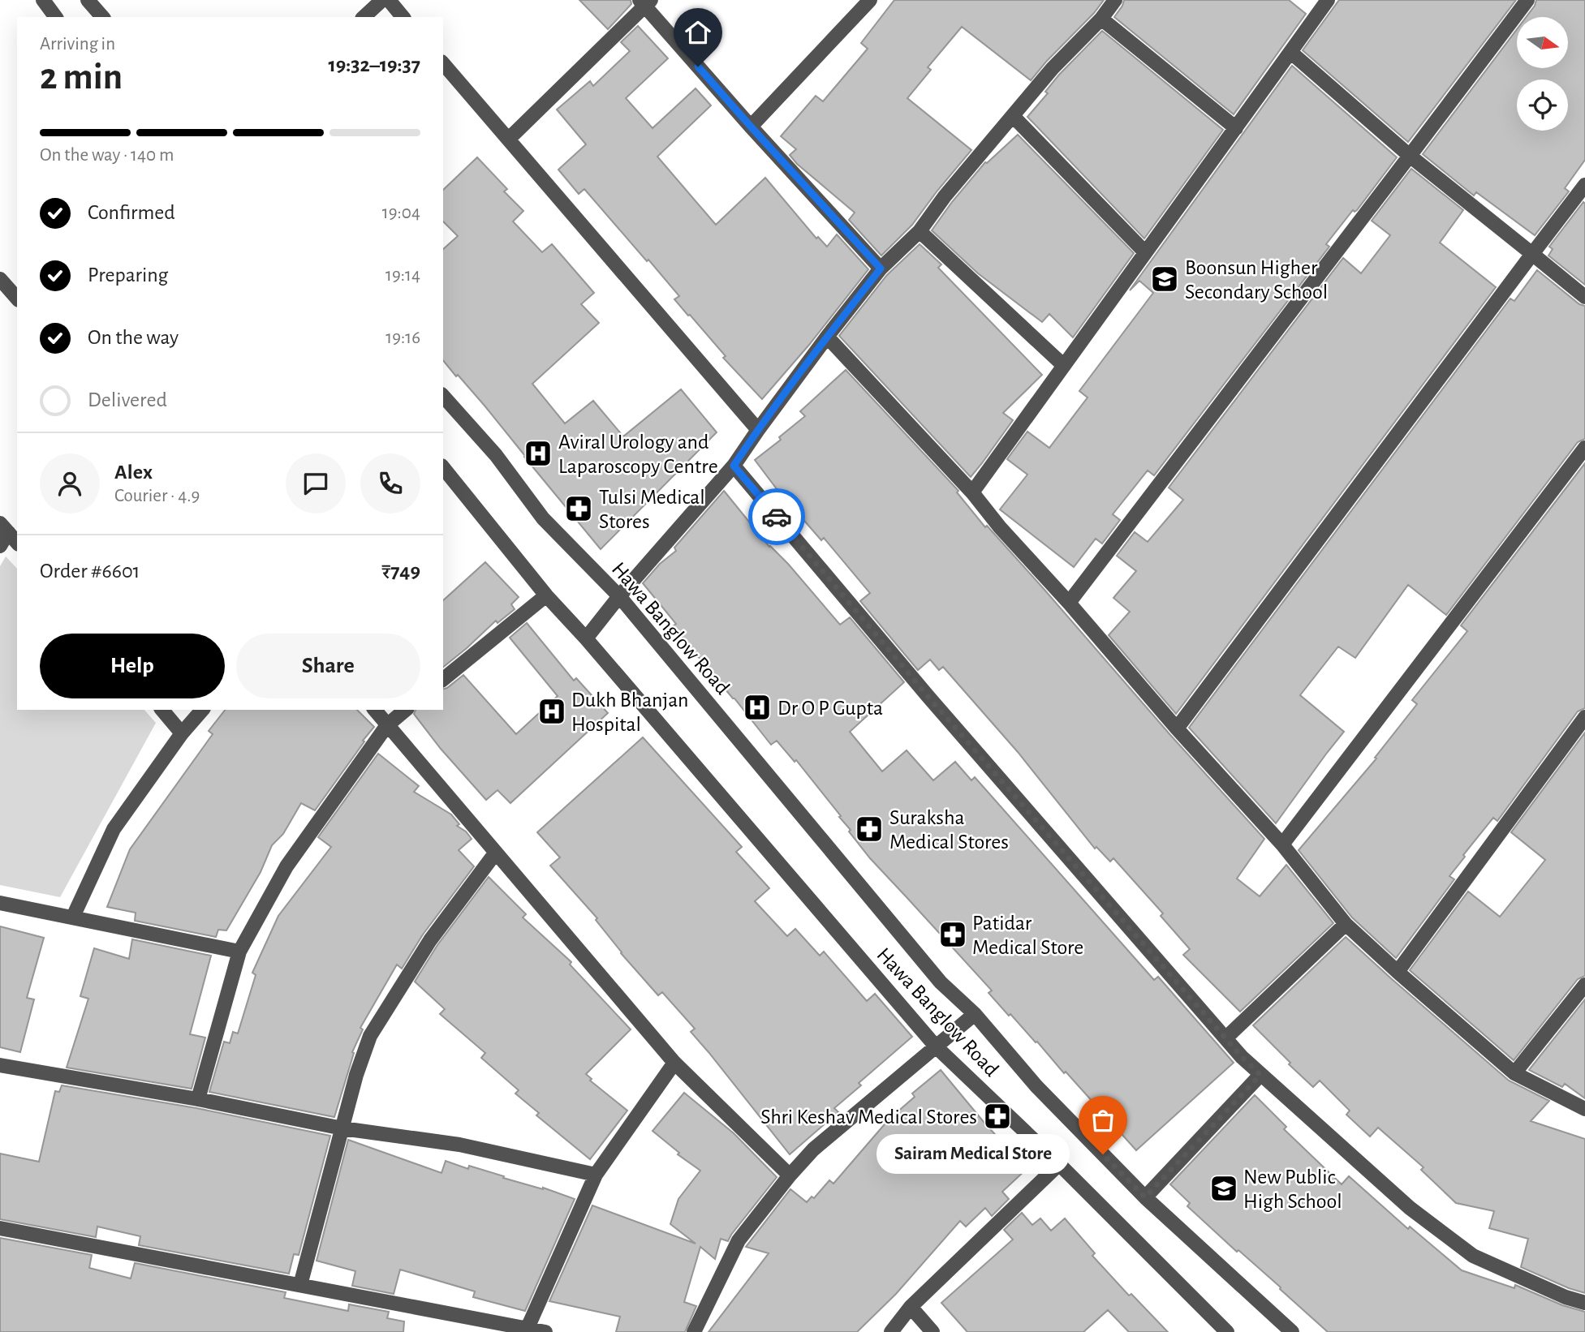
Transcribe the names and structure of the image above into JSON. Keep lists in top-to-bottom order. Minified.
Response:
{"streets":{"street":["Hawa Banglow Road"]},"places":{"school or university":["Boonsun Higher Secondary School","New Public High School"],"hospital":["Aviral Urology and Laparoscopy Centre","Dr O P Gupta","Dukh Bhanjan Hospital"],"pharmacy":["Tulsi Medical Stores","Suraksha Medical Stores","Patidar Medical Store","Shri Keshav Medical Stores"],"other":["Sairam Medical Store"]},"north":"right","page":{"heading":["2 min","Arriving in","19:32–19:37"],"panel":["Alex","Courier · 4.9","Order #6601","₹749"],"bar":"On the way · 140 m","list":[["Confirmed","19:04"],["Preparing","19:14"],["On the way","19:16"],"Delivered"],"buttons":["Help","Share"],"bubble":"Sairam Medical Store"}}
